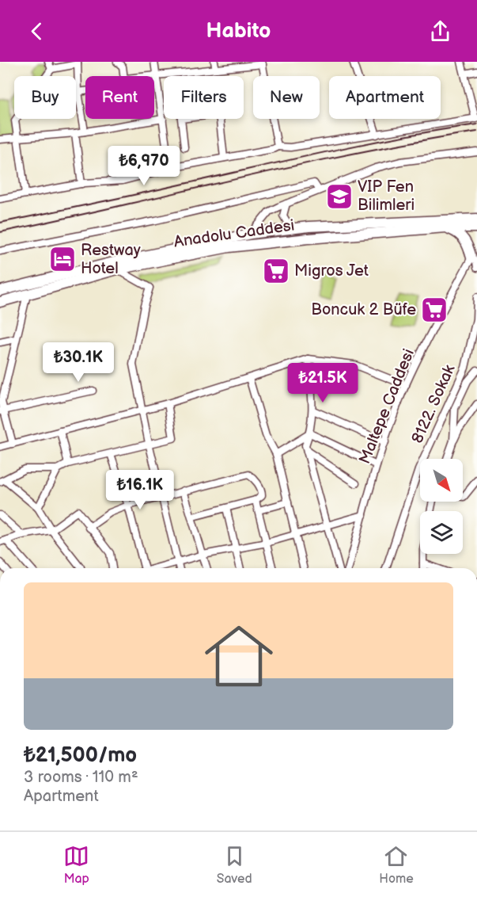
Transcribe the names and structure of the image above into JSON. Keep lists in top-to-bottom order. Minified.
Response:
{"streets":{"highway":["Anadolu Caddesi"],"street":["8122. Sokak","Maltepe Caddesi"]},"places":{"school or university":["VIP Fen Bilimleri"],"hotel":["Restway Hotel"],"supermarket":["Migros Jet","Boncuk 2 Büfe"]},"north":"bottom right","page":{"header":"Habito","chip":["Buy","Rent","Filters","New","Apartment"],"price":["₺6,970","₺30.1K","₺21.5K","₺16.1K"],"list":[{"name":"₺21,500/mo","note":"3 rooms · 110 m² · Apartment"}],"tabs":["Map","Saved","Home"]}}
